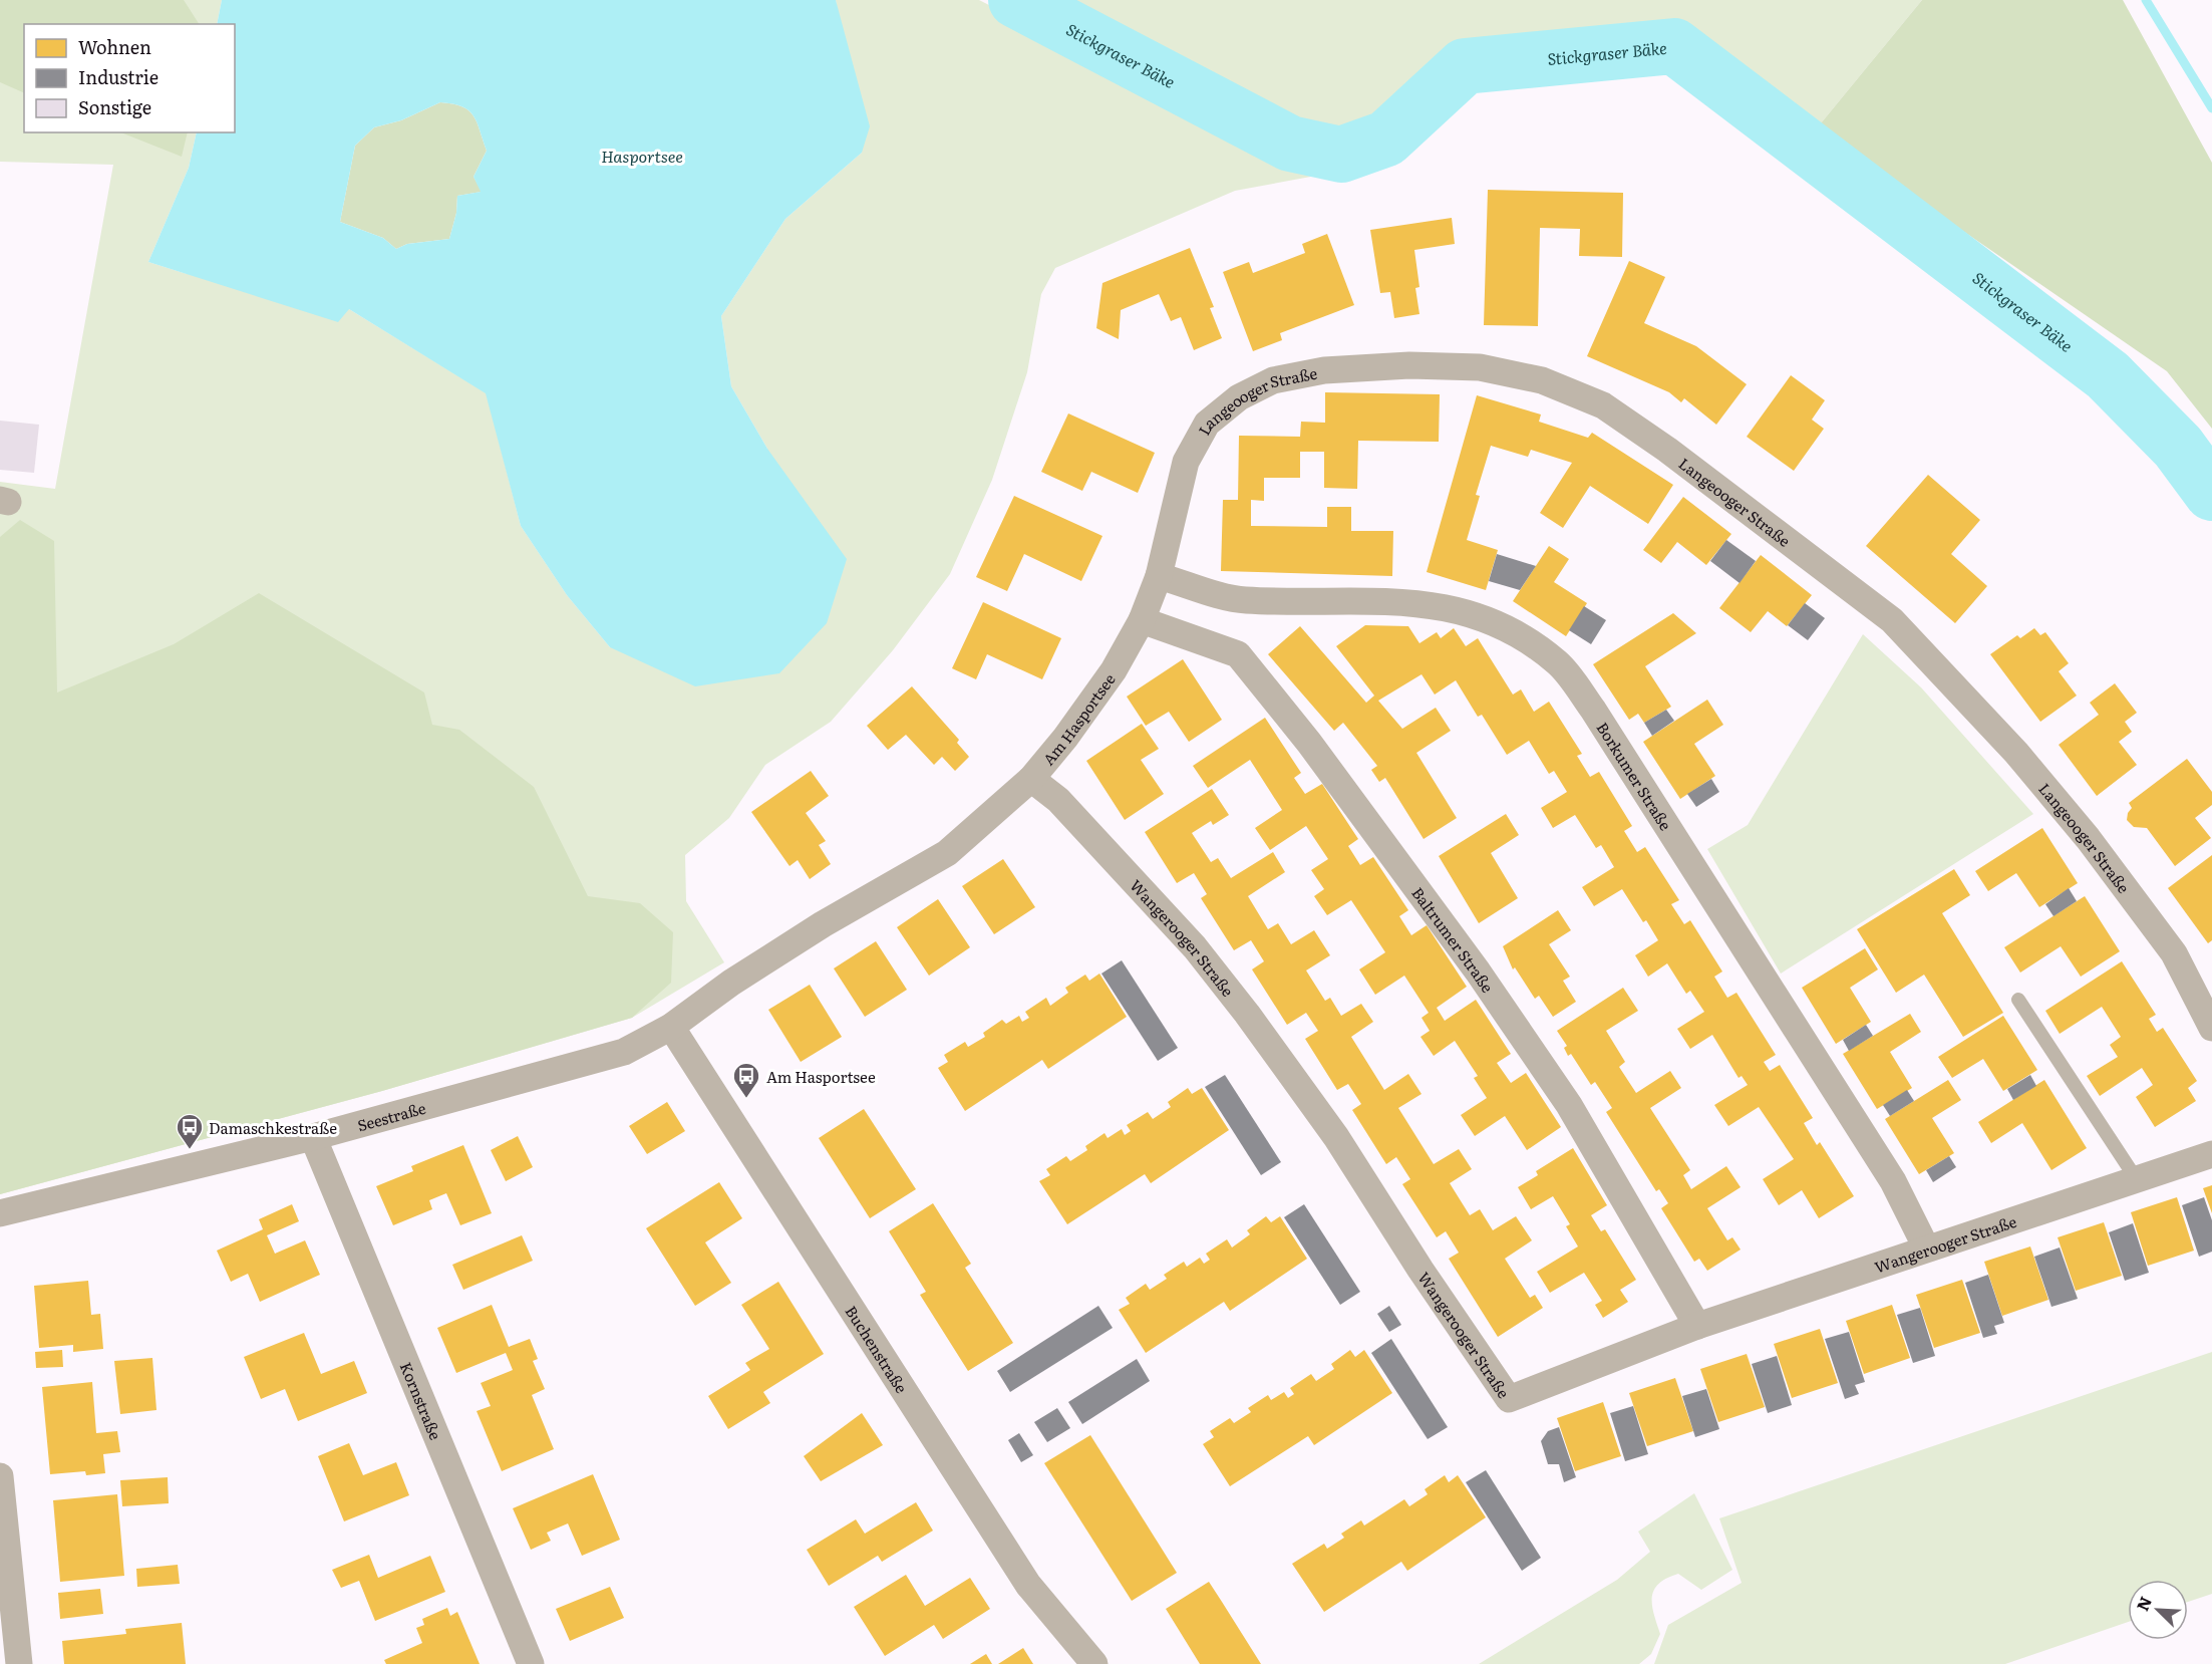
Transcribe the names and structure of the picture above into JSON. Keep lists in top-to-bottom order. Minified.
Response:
{"streets":{"street":["Langeooger Straße","Am Hasportsee","Borkumer Straße","Wangerooger Straße","Baltrumer Straße","Seestraße","Buchenstraße","Kornstraße"]},"crossings":[["Langeooger Straße","Am Hasportsee"],["Langeooger Straße","Borkumer Straße"],["Am Hasportsee","Borkumer Straße"],["Am Hasportsee","Wangerooger Straße"],["Am Hasportsee","Baltrumer Straße"],["Am Hasportsee","Seestraße"],["Am Hasportsee","Buchenstraße"],["Borkumer Straße","Wangerooger Straße"],["Wangerooger Straße","Baltrumer Straße"],["Seestraße","Buchenstraße"],["Seestraße","Kornstraße"]],"water":["Stickgraser Bäke","Hasportsee"],"places":{"bus stop":["Am Hasportsee","Damaschkestraße"]},"legend":["Wohnen","Industrie","Sonstige"],"north":"top left"}
